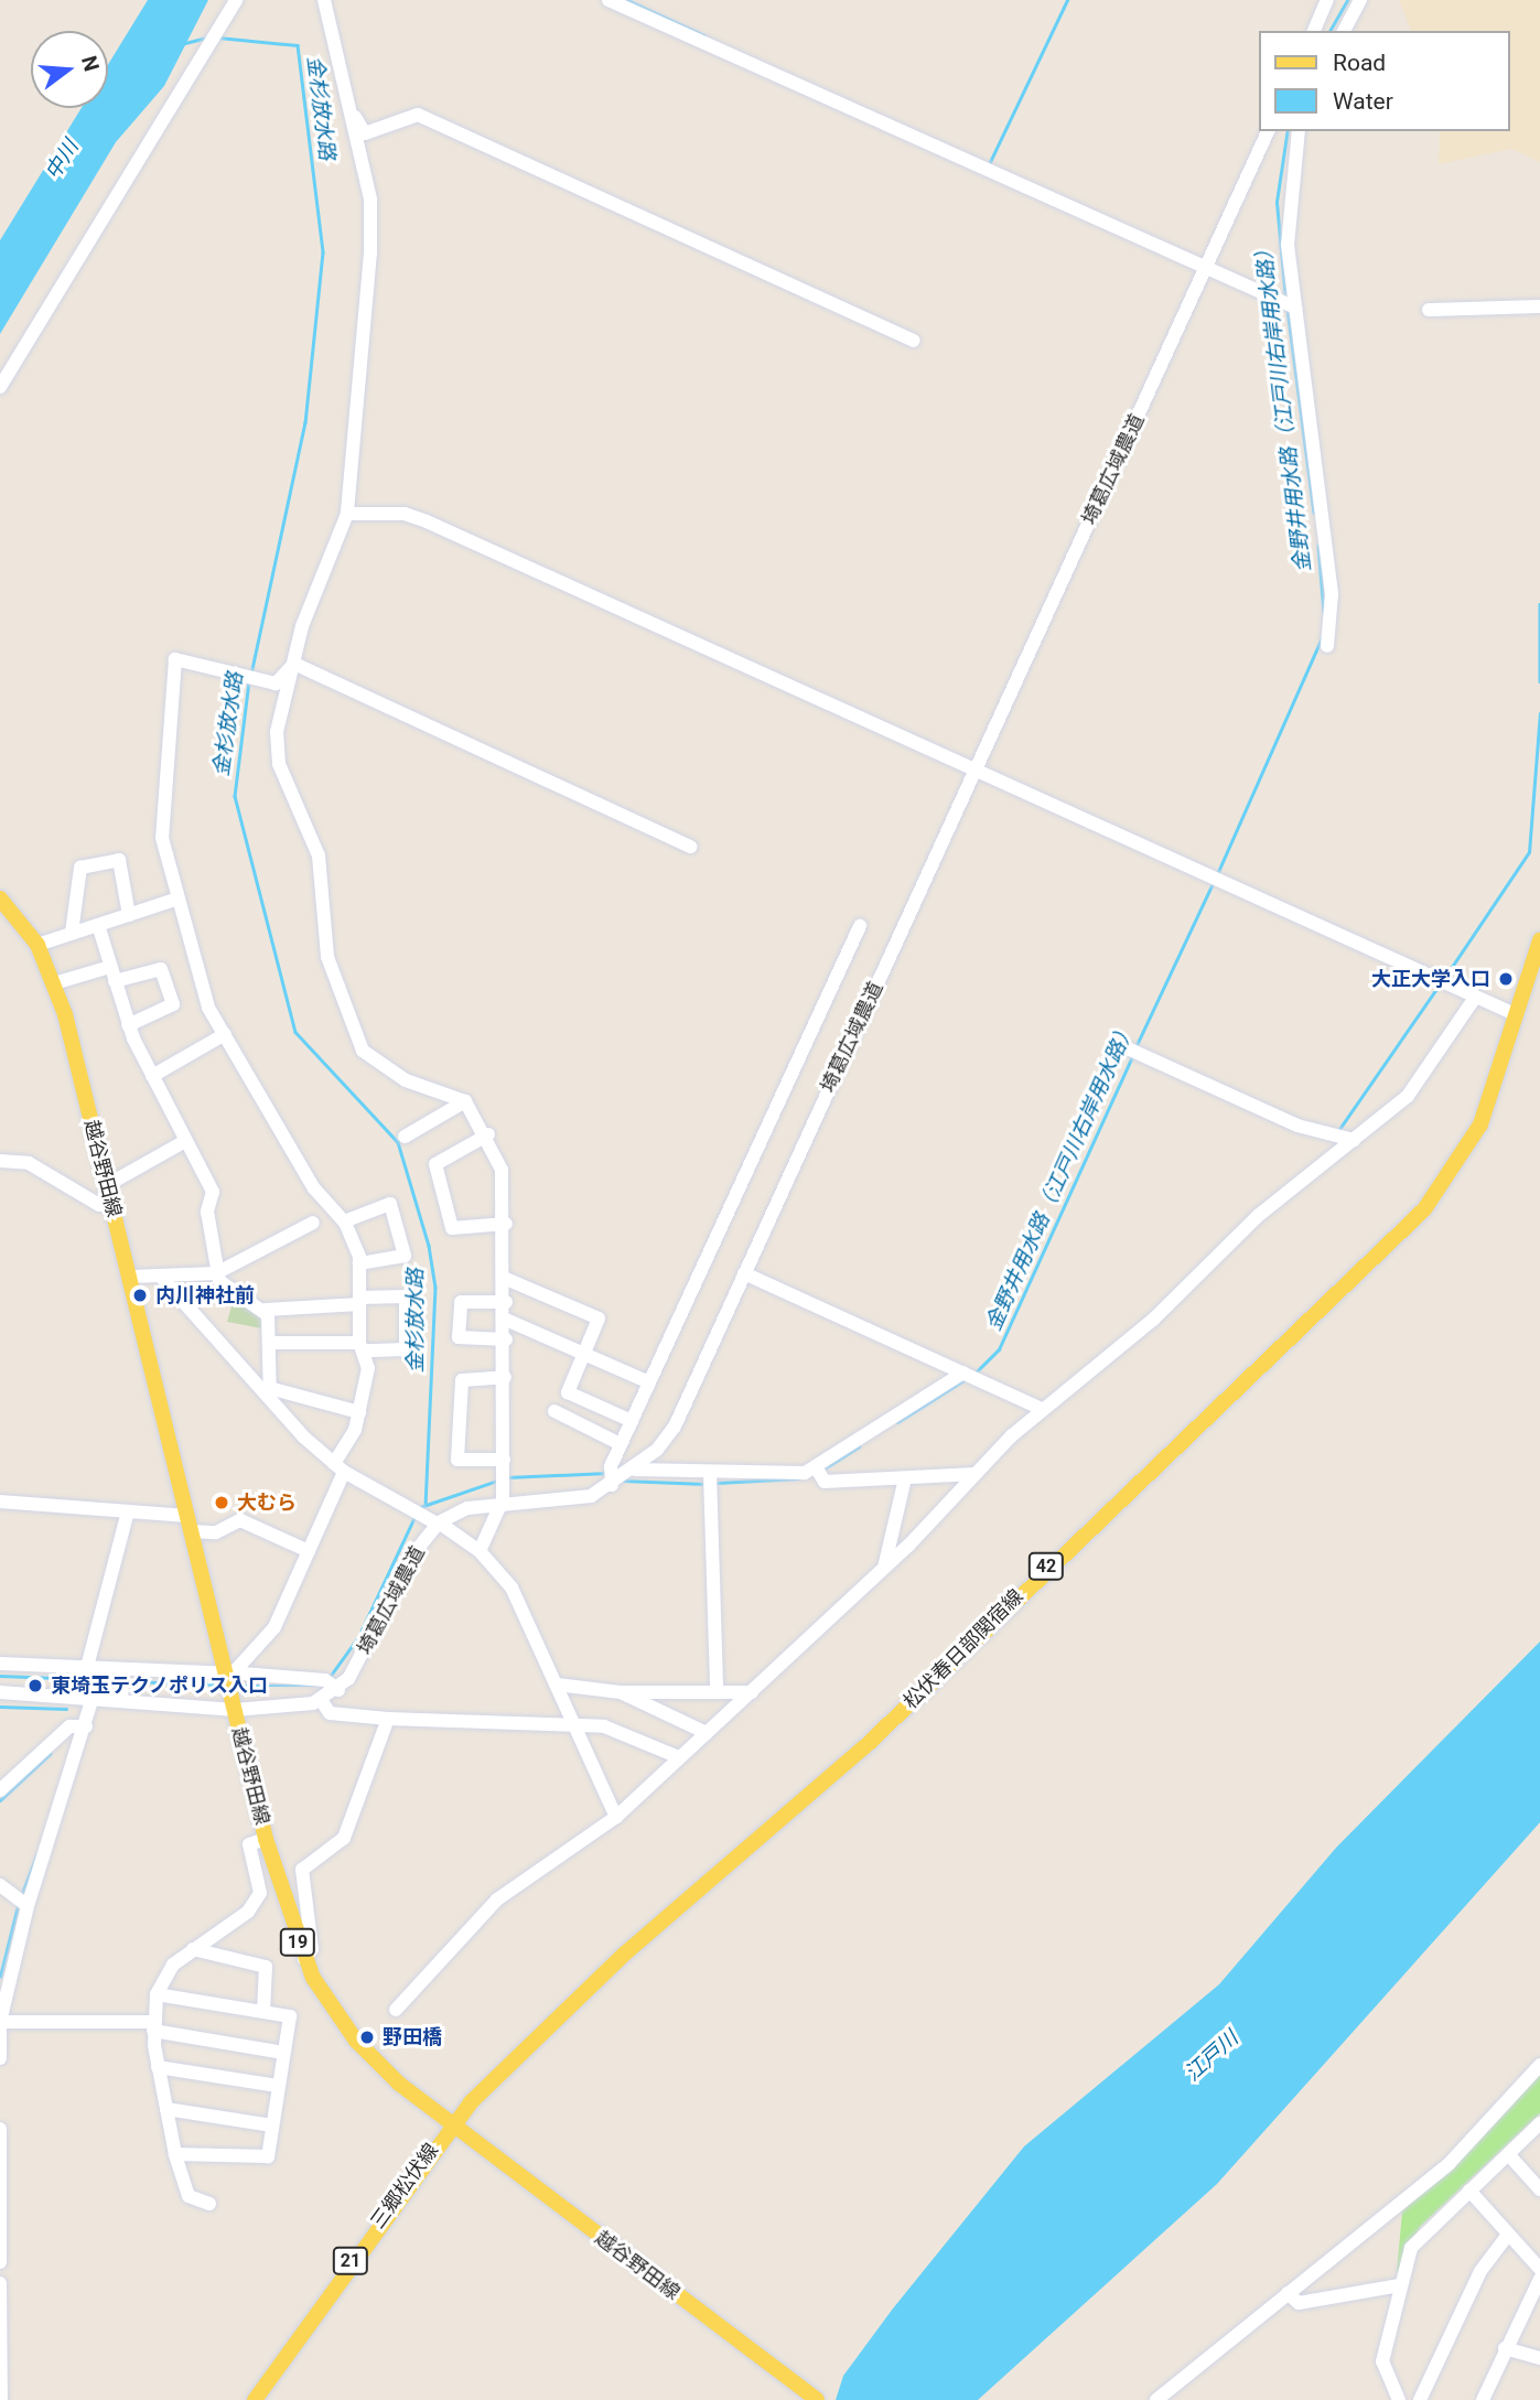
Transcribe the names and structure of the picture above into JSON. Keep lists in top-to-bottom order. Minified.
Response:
{"streets":{"main road":["越谷野田線","42","松伏春日部関宿線","19","三郷松伏線","21"],"street":["埼葛広域農道"]},"crossings":[["越谷野田線","松伏春日部関宿線"],["越谷野田線","三郷松伏線"],["松伏春日部関宿線","三郷松伏線"]],"water":["金杉放水路","中川","金野井用水路（江戸川右岸用水路）","江戸川"],"places":["大正大学入口","内川神社前","大むら","東埼玉テクノポリス入口","野田橋"],"legend":["Road","Water"],"north":"right"}
